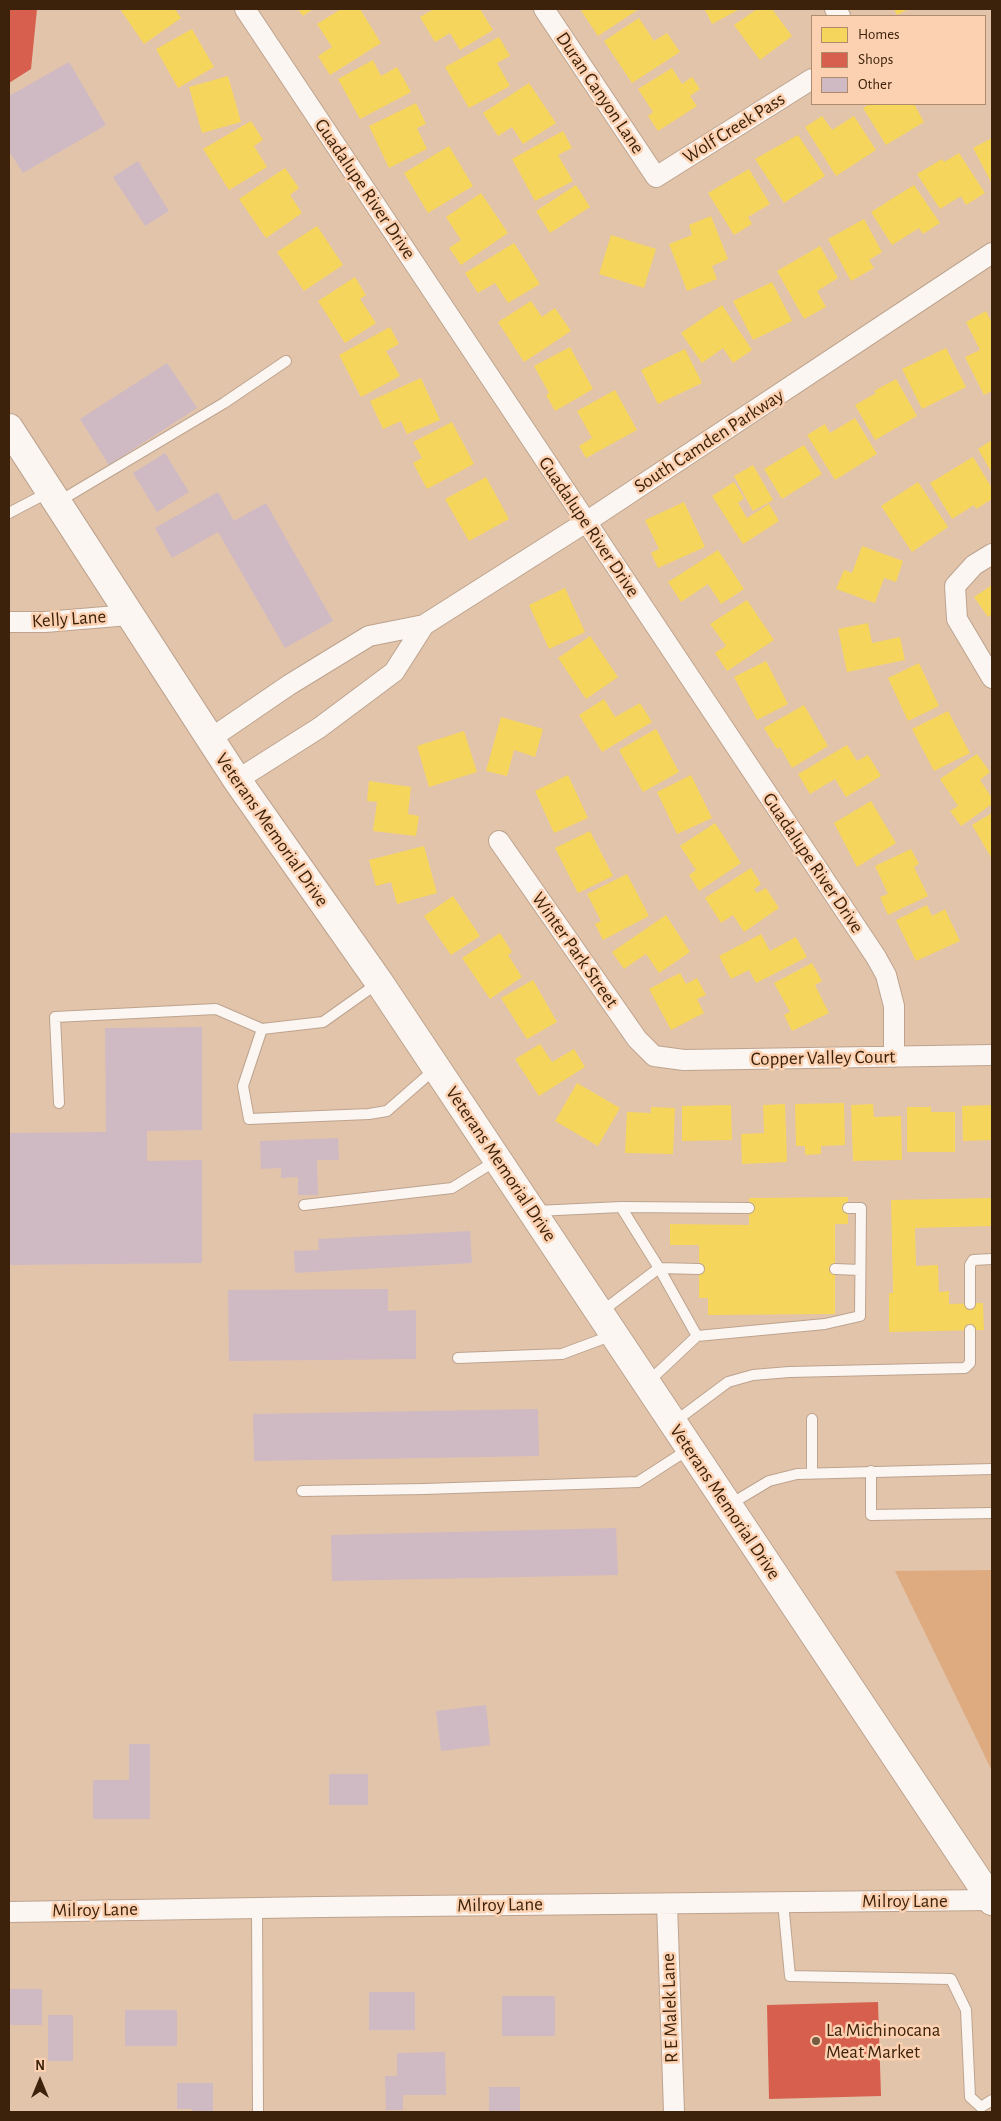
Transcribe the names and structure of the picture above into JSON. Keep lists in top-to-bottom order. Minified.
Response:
{"streets":{"main road":["Veterans Memorial Drive"],"street":["Duran Canyon Lane","Wolf Creek Pass","Guadalupe River Drive","South Camden Parkway","Kelly Lane","Winter Park Street","Copper Valley Court","Milroy Lane","R E Malek Lane"]},"crossings":[["Duran Canyon Lane","Wolf Creek Pass"],["Guadalupe River Drive","South Camden Parkway"],["Guadalupe River Drive","Copper Valley Court"],["South Camden Parkway","Veterans Memorial Drive"],["Kelly Lane","Veterans Memorial Drive"],["Veterans Memorial Drive","Milroy Lane"],["Winter Park Street","Copper Valley Court"],["Milroy Lane","R E Malek Lane"]],"places":["La Michinocana Meat Market"],"legend":["Homes","Shops","Other"],"north":"top"}
